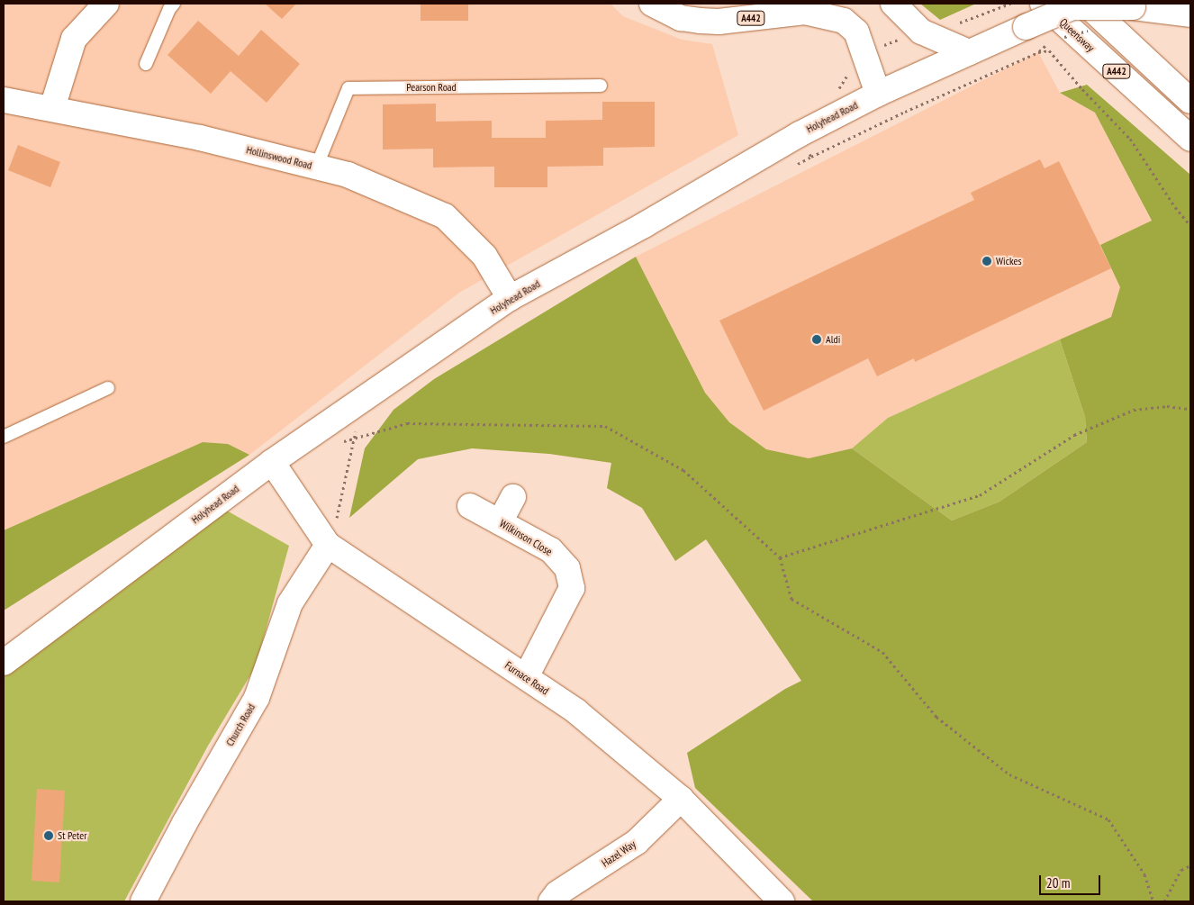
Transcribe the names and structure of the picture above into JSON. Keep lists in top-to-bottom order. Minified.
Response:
{"streets":{"main road":["A442","Queensway","Holyhead Road","Hollinswood Road","Wilkinson Close","Furnace Road","Church Road","Hazel Way"],"lane":["Pearson Road"]},"crossings":[["A442","Holyhead Road"],["Pearson Road","Hollinswood Road"],["Holyhead Road","Hollinswood Road"],["Holyhead Road","Furnace Road"],["Wilkinson Close","Furnace Road"],["Furnace Road","Church Road"],["Furnace Road","Hazel Way"]],"places":["Wickes","Aldi","St Peter"],"scale_bar":"20 m"}
